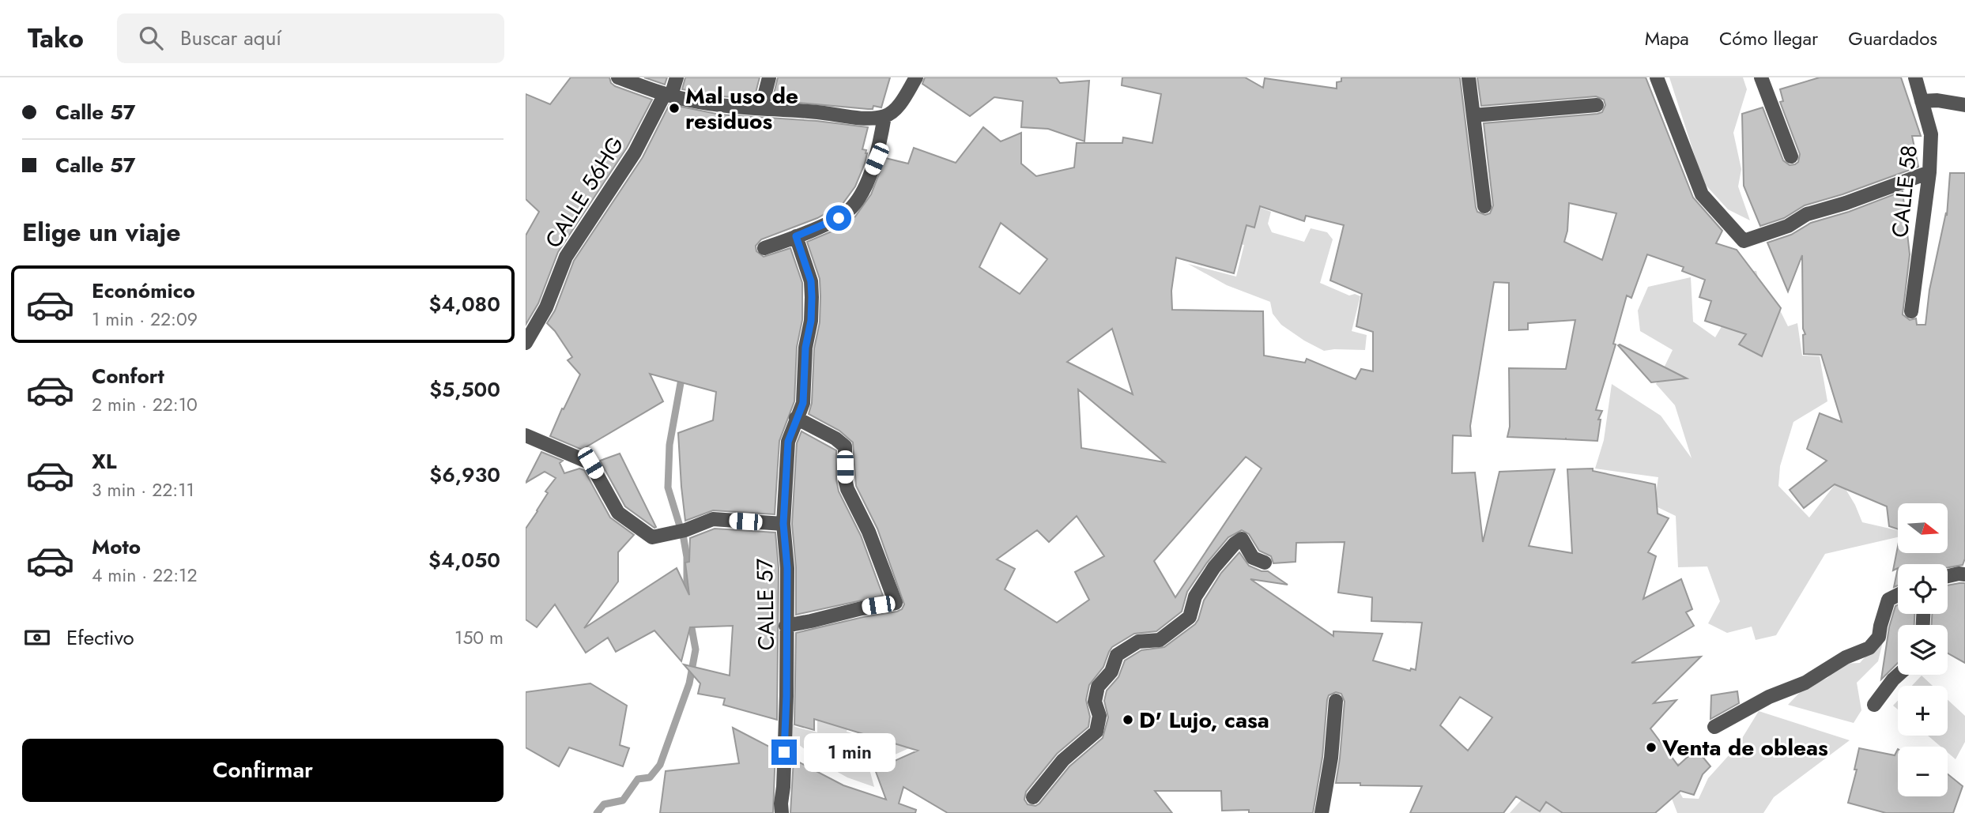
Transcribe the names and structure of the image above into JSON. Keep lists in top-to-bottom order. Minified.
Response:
{"streets":{"street":["CALLE 58","CALLE 56HG","CALLE 57"]},"places":["Mal uso de residuos","D' Lujo, casa","Venta de obleas"],"north":"right","page":{"header":"Tako","search":"Buscar aquí","nav":["Mapa","Cómo llegar","Guardados"],"banner":["Calle 57","Calle 57"],"heading":"Elige un viaje","list":[{"name":"Económico","note":"1 min · 22:09","value":"$4,080"},{"name":"Confort","note":"2 min · 22:10","value":"$5,500"},{"name":"XL","note":"3 min · 22:11","value":"$6,930"},{"name":"Moto","note":"4 min · 22:12","value":"$4,050"}],"map_buttons":["+","−"],"pay":["Efectivo","150 m"],"buttons":"Confirmar","bubble":"1 min"}}
